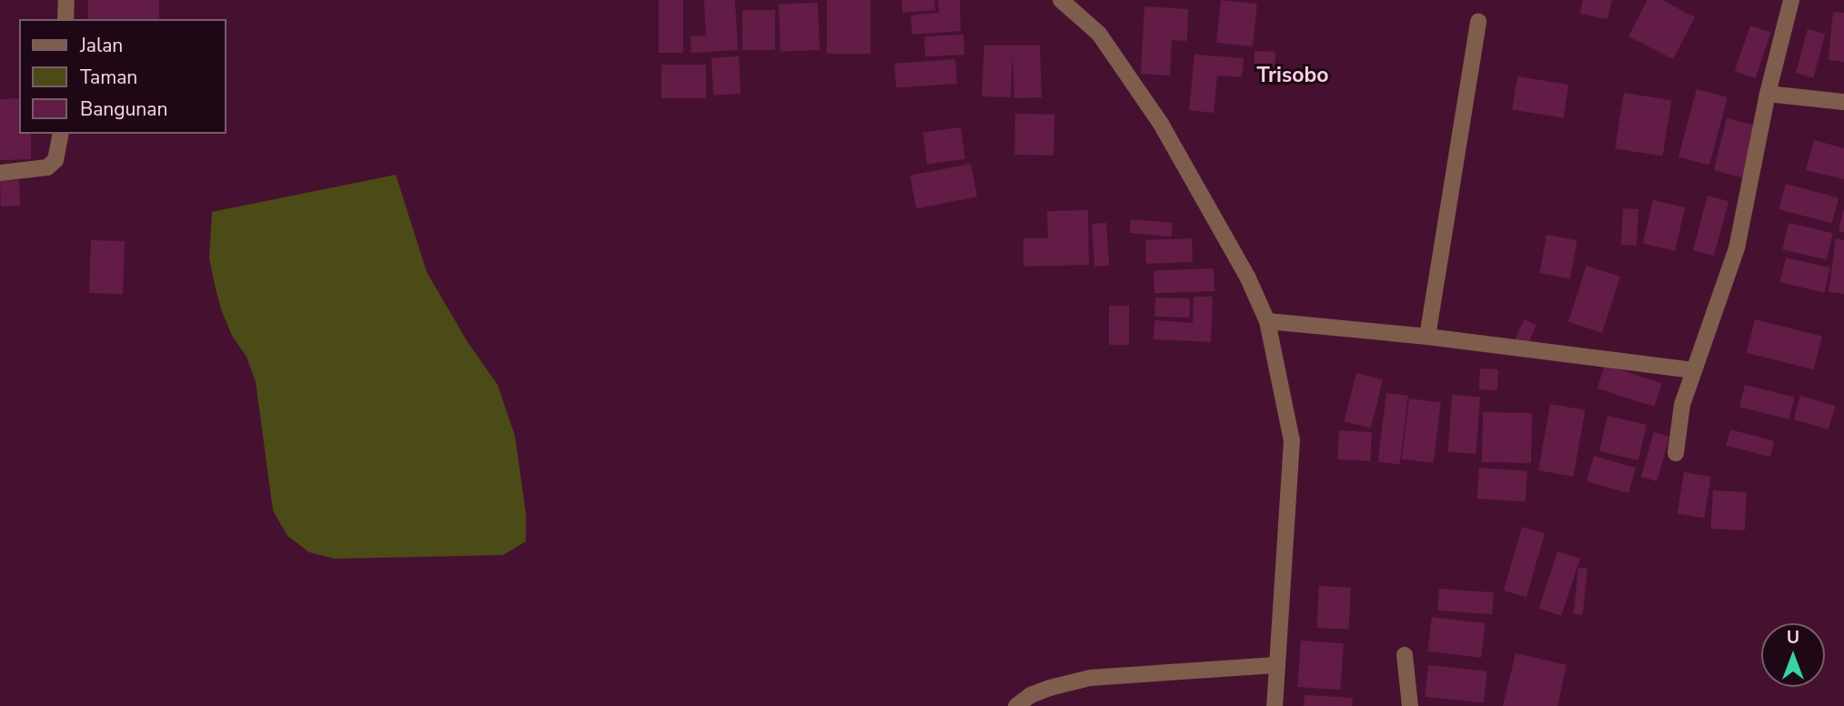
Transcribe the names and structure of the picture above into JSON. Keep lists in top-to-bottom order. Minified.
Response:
{"districts":["Trisobo"],"legend":["Jalan","Taman","Bangunan"],"north":"top"}
